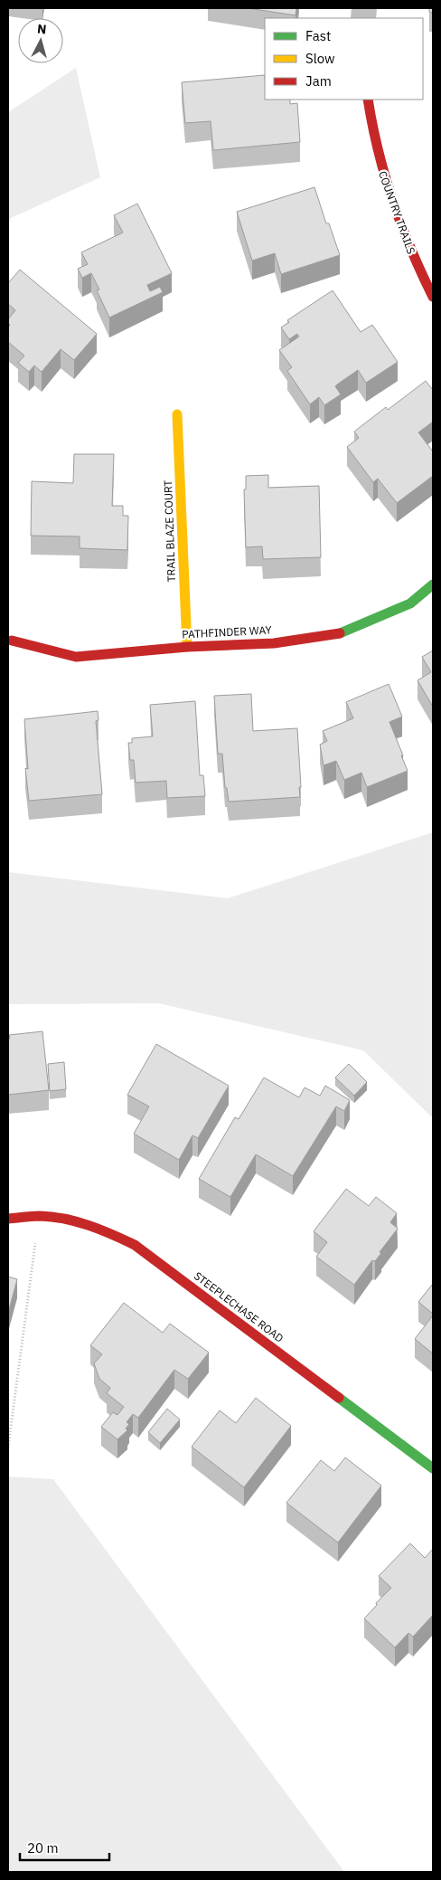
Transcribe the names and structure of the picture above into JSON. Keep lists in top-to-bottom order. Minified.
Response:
{"streets":{"street":["COUNTRY TRAILS","TRAIL BLAZE COURT","PATHFINDER WAY","STEEPLECHASE ROAD"]},"crossings":[["TRAIL BLAZE COURT","PATHFINDER WAY"]],"legend":["Fast","Slow","Jam"],"scale_bar":"20 m","north":"top"}
